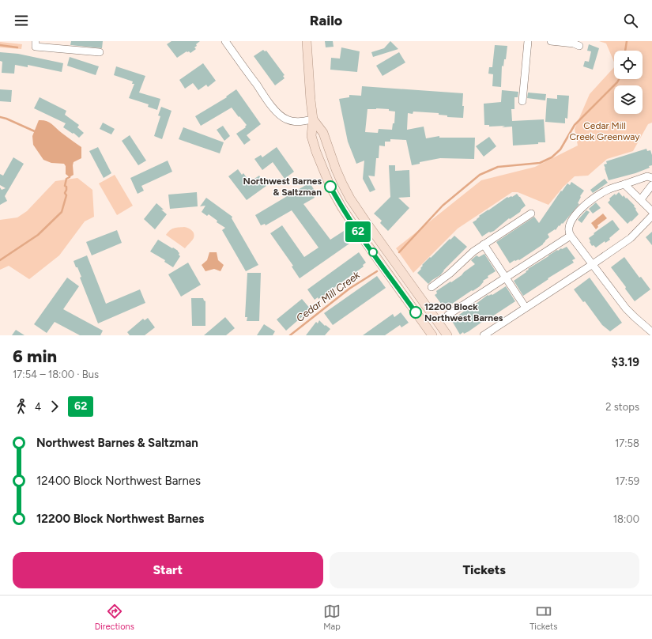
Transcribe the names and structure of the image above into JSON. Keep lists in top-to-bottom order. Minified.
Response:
{"water":["Cedar Mill Creek"],"parks":["Cedar Mill Creek Greenway"],"places":["Northwest Barnes & Saltzman","12200 Block Northwest Barnes"],"lines":["bus line 62"],"page":{"header":"Railo","on_map":"62","heading":["6 min","17:54 – 18:00 · Bus","$3.19"],"legs":["4","62","2 stops"],"list":[{"name":"Northwest Barnes & Saltzman","value":"17:58"},{"name":"12400 Block Northwest Barnes","value":"17:59"},{"name":"12200 Block Northwest Barnes","value":"18:00"}],"buttons":["Start","Tickets"],"tabs":["Directions","Map","Tickets"]}}
